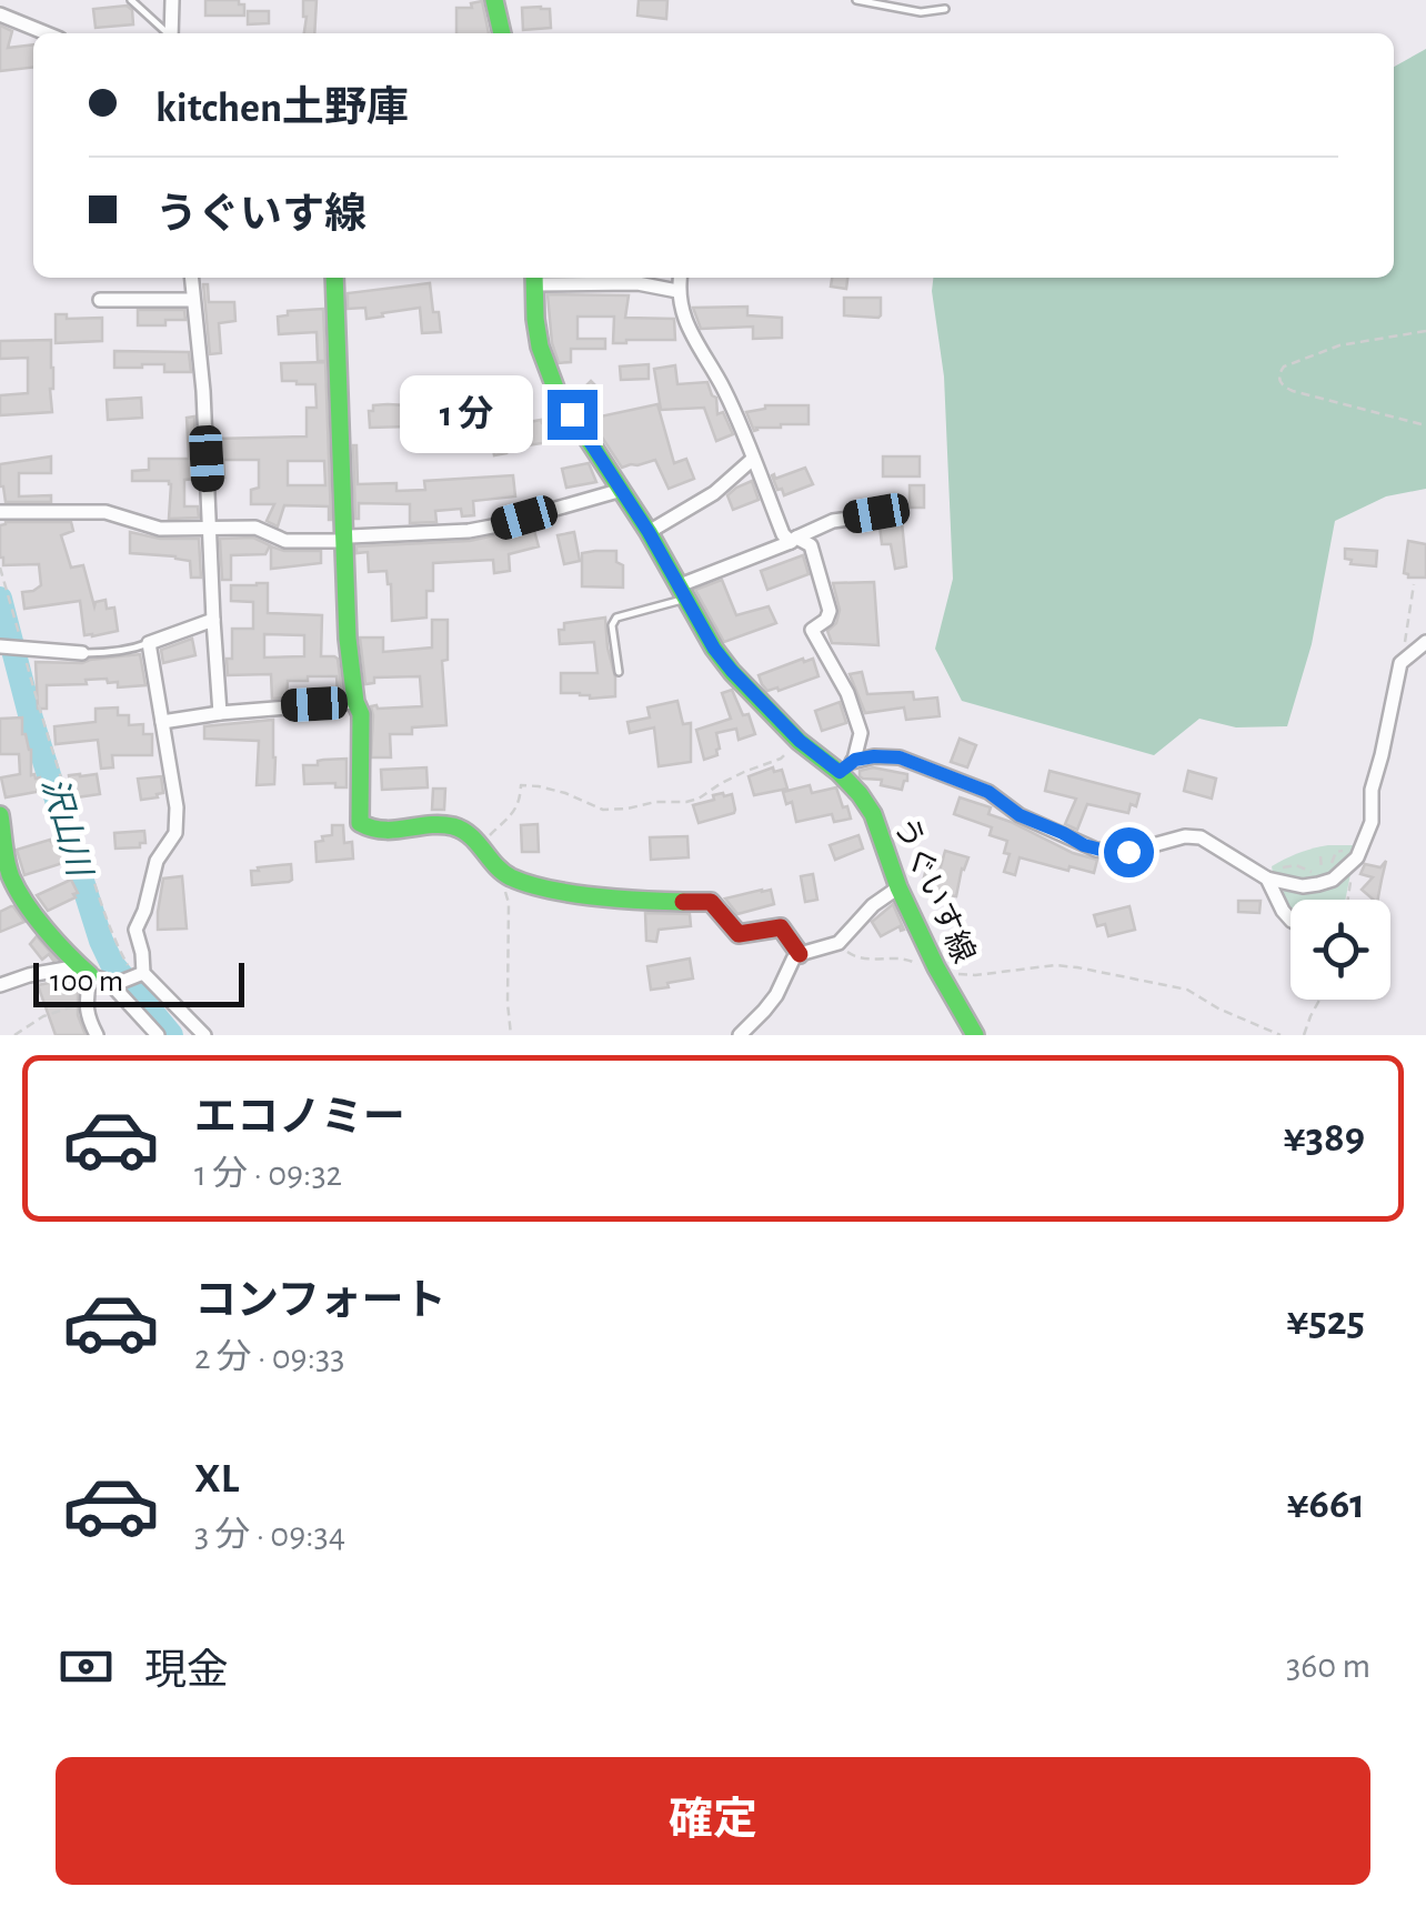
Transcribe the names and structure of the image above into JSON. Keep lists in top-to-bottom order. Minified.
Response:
{"streets":{"street":["うぐいす線"]},"water":["沢山川"],"scale_bar":"100 m","page":{"banner":["kitchen土野庫","うぐいす線"],"bubble":"1 分","scale":"100 m","list":[{"name":"エコノミー","note":"1 分 · 09:32","value":"¥389"},{"name":"コンフォート","note":"2 分 · 09:33","value":"¥525"},{"name":"XL","note":"3 分 · 09:34","value":"¥661"}],"pay":["現金","360 m"],"buttons":"確定"}}
